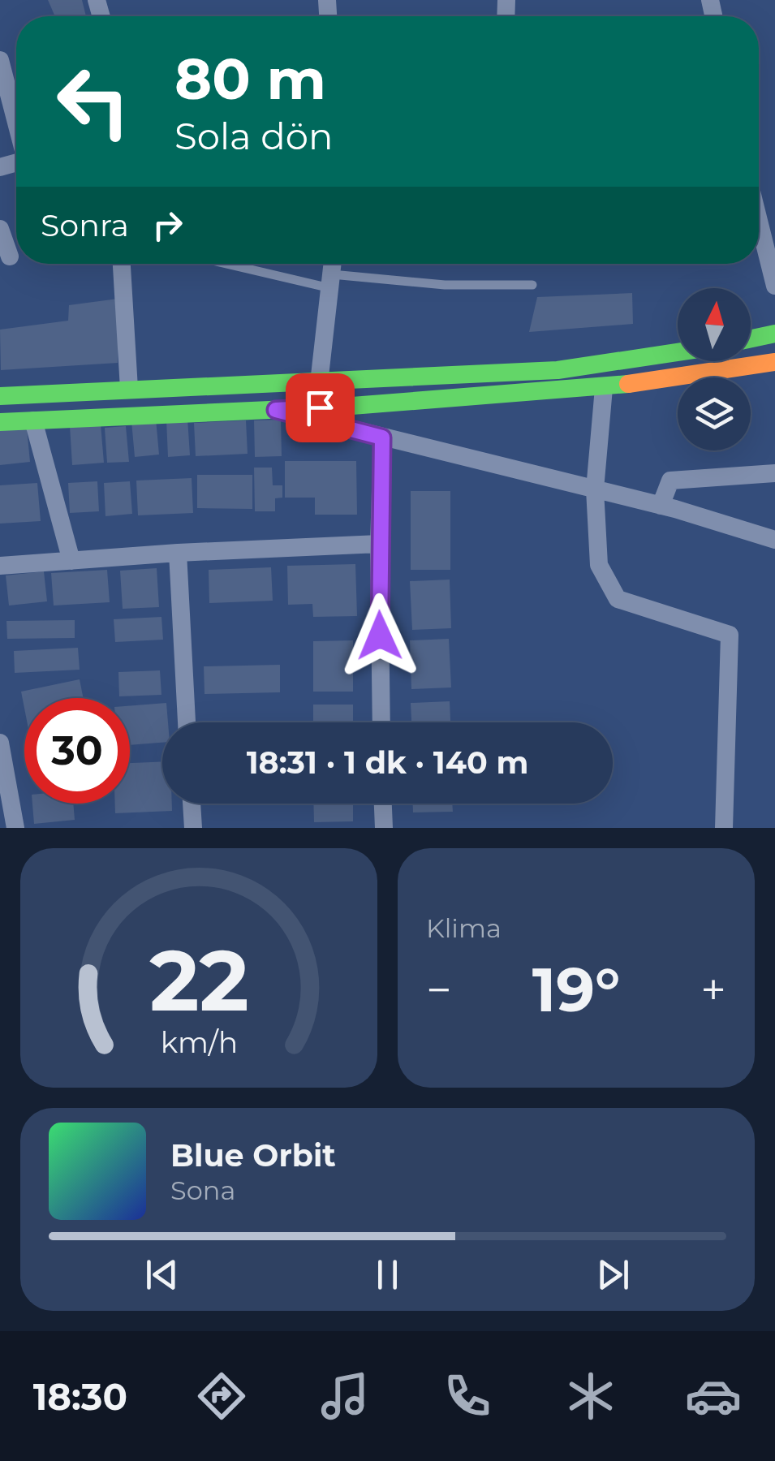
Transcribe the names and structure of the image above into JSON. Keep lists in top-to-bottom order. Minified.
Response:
{"north":"top","page":{"turn":["80 m","Sola dön"],"then":"Sonra","limit":"30","trip":"18:31 · 1 dk · 140 m","tile":"Klima","heat":["−","19°","+"],"song":["Blue Orbit","Sona"],"tabs":"18:30","gauge":["22","km/h"]}}
